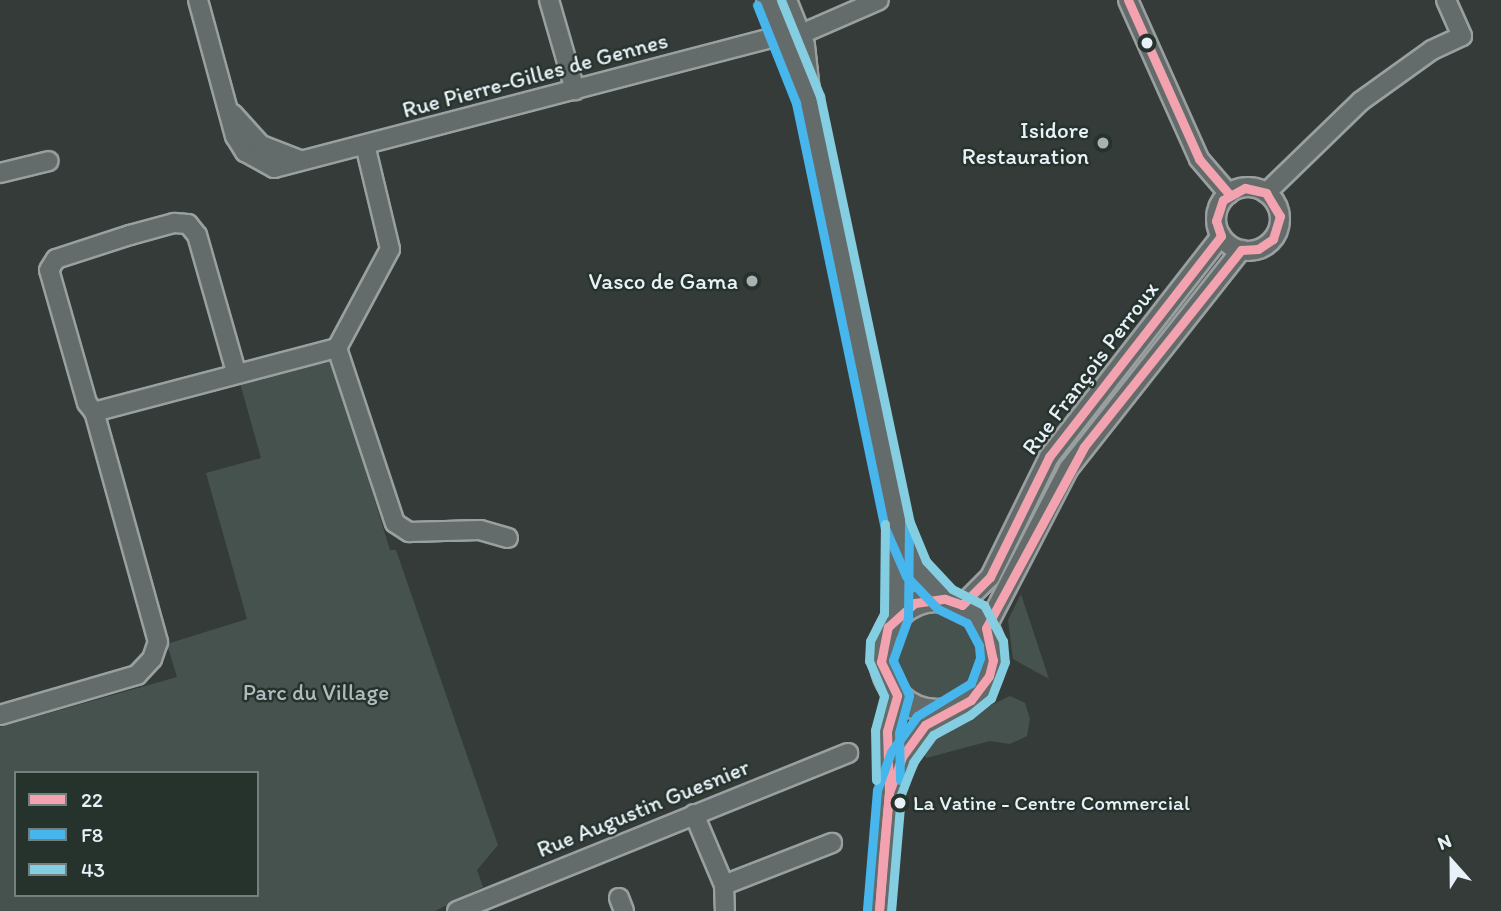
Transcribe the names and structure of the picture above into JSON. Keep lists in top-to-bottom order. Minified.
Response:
{"streets":{"street":["Rue Pierre-Gilles de Gennes","Rue François Perroux","Rue Augustin Guesnier"]},"parks":["Parc du Village"],"places":["Isidore Restauration","Vasco de Gama","La Vatine - Centre Commercial"],"lines":["transit line 22","transit line 43","transit line F8"],"legend":["22","F8","43"],"north":"top"}
